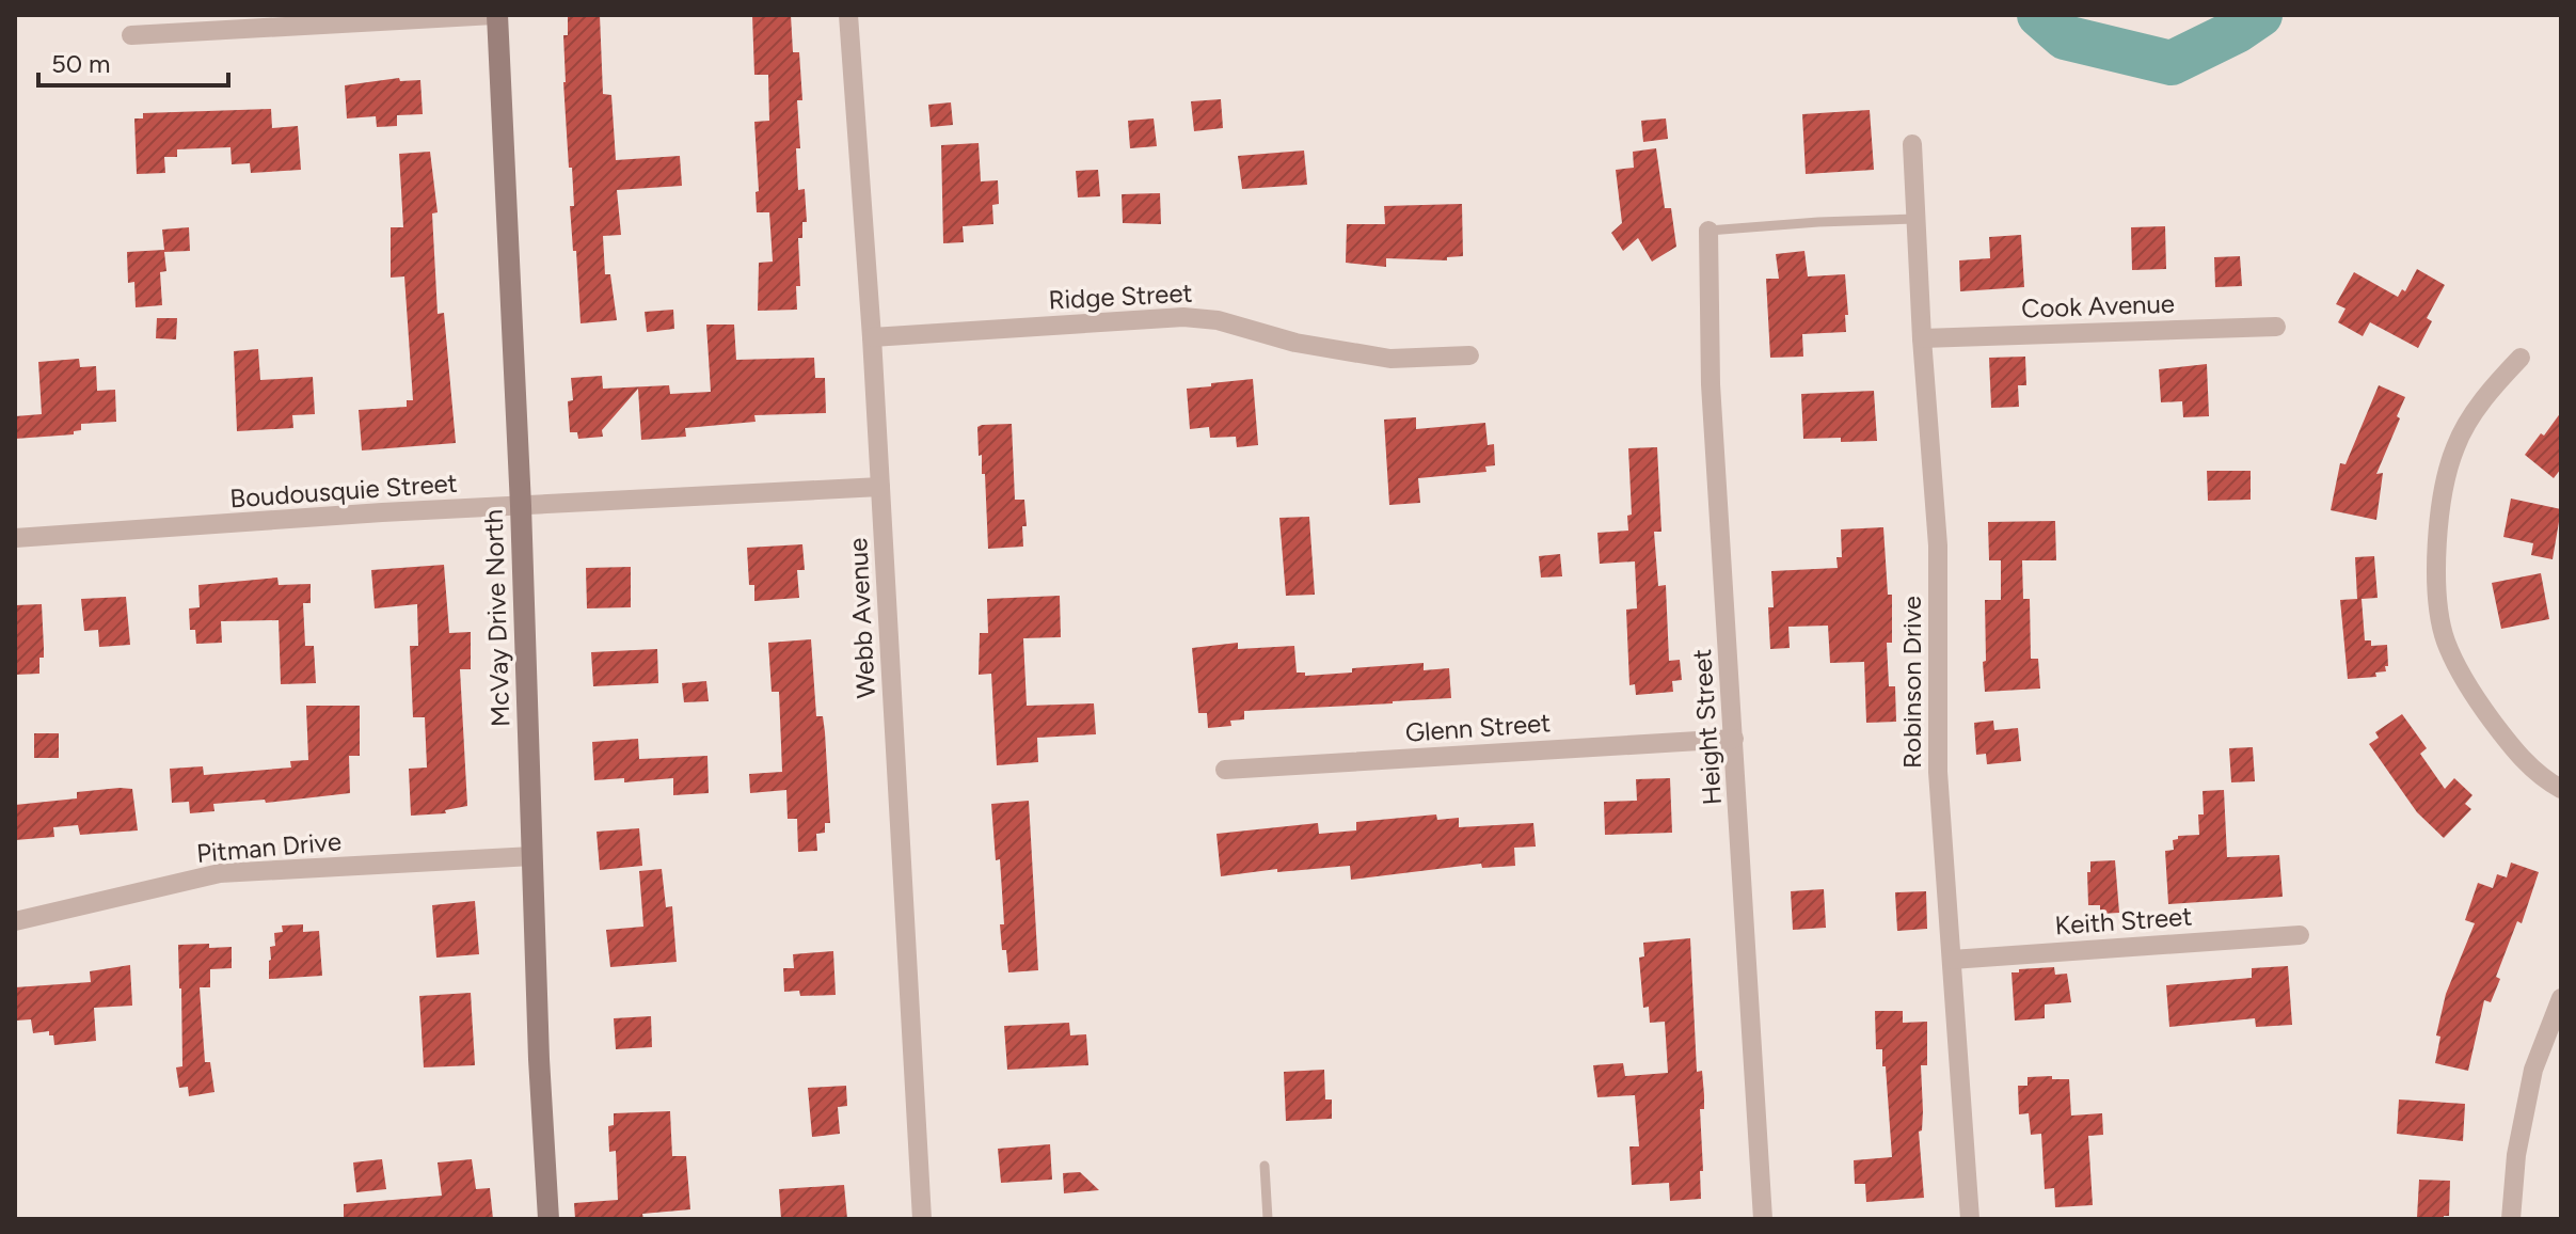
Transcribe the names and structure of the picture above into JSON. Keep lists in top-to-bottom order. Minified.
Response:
{"streets":{"street":["Ridge Street","Cook Avenue","Boudousquie Street","McVay Drive North","Webb Avenue","Robinson Drive","Height Street","Glenn Street","Pitman Drive","Keith Street"]},"crossings":[["Ridge Street","Webb Avenue"],["Cook Avenue","Robinson Drive"],["Boudousquie Street","McVay Drive North"],["Boudousquie Street","Webb Avenue"],["McVay Drive North","Pitman Drive"],["Robinson Drive","Keith Street"],["Height Street","Glenn Street"]],"scale_bar":"50 m"}
